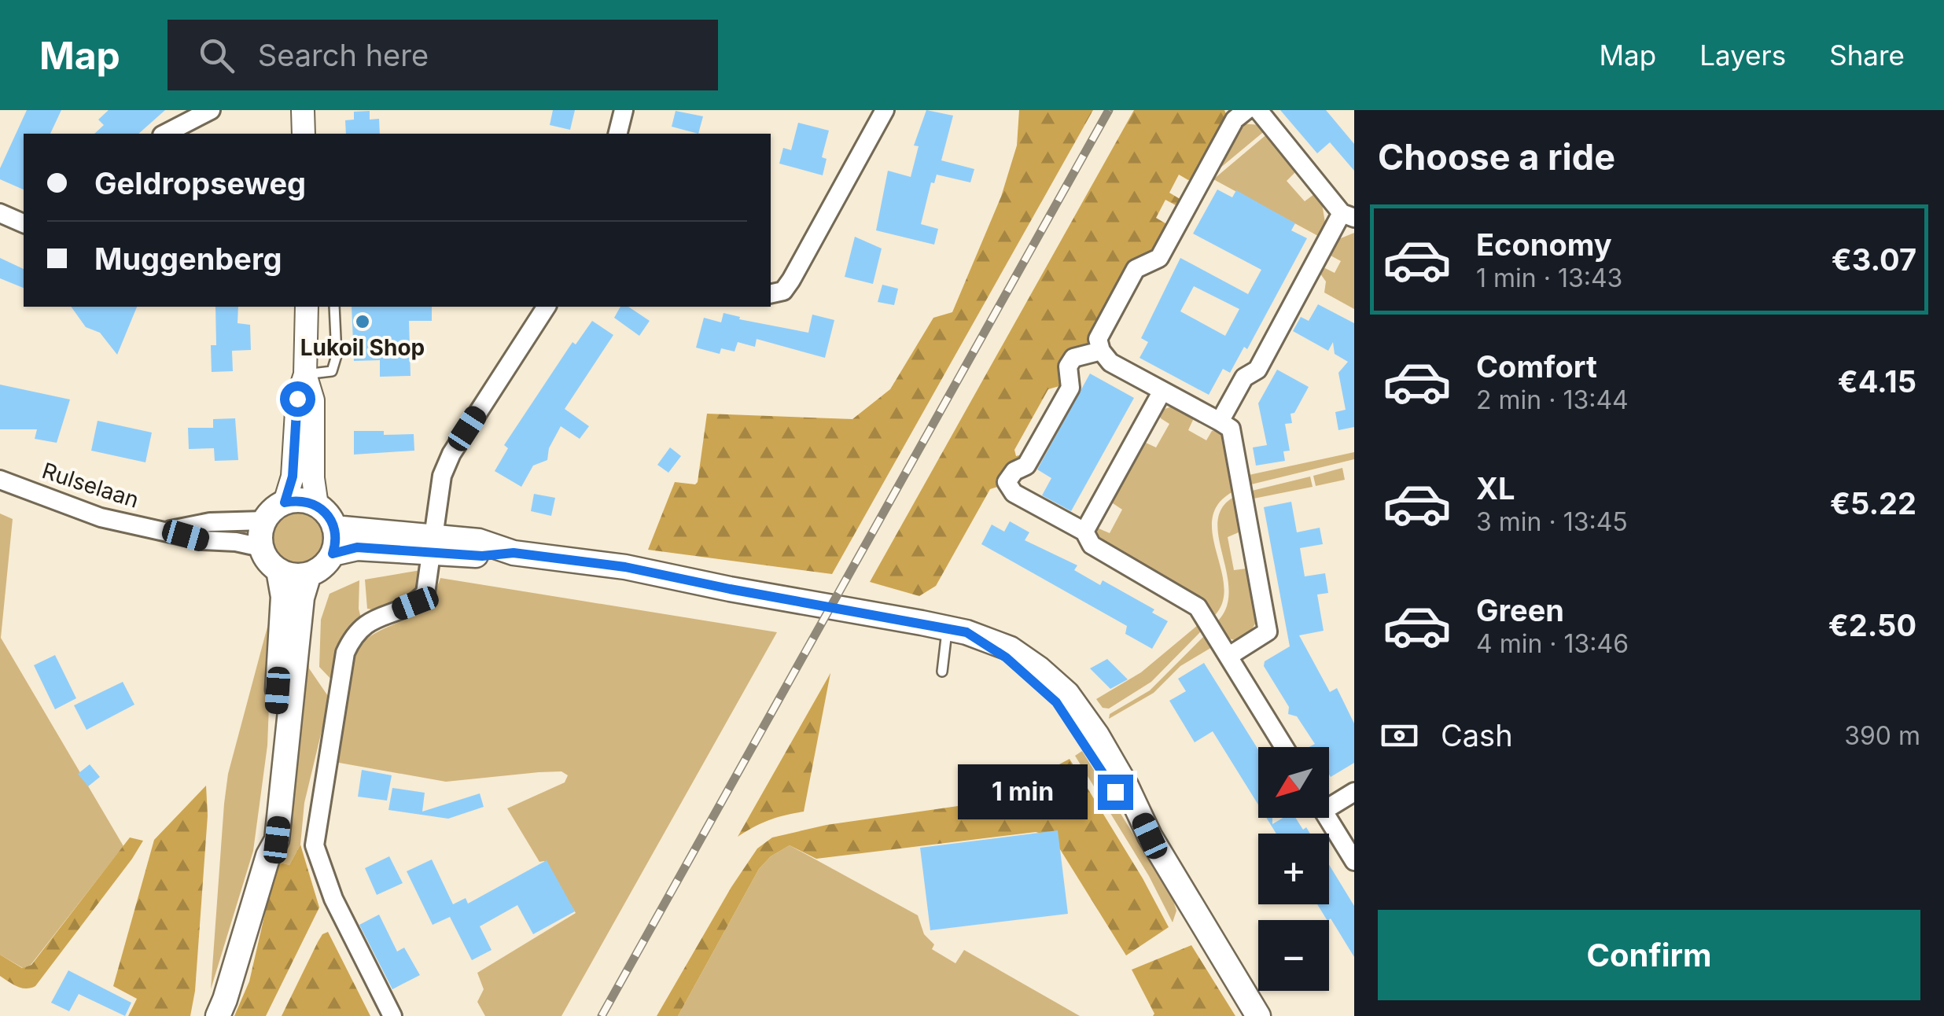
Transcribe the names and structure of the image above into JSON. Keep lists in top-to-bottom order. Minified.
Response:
{"streets":{"street":["Rulselaan"]},"places":["Lukoil Shop"],"north":"bottom left","page":{"header":"Map","search":"Search here","nav":["Map","Layers","Share"],"heading":"Choose a ride","banner":["Geldropseweg","Muggenberg"],"list":[{"name":"Economy","note":"1 min · 13:43","value":"€3.07"},{"name":"Comfort","note":"2 min · 13:44","value":"€4.15"},{"name":"XL","note":"3 min · 13:45","value":"€5.22"},{"name":"Green","note":"4 min · 13:46","value":"€2.50"}],"pay":["Cash","390 m"],"map_buttons":["+","−"],"bubble":"1 min","buttons":"Confirm"}}
